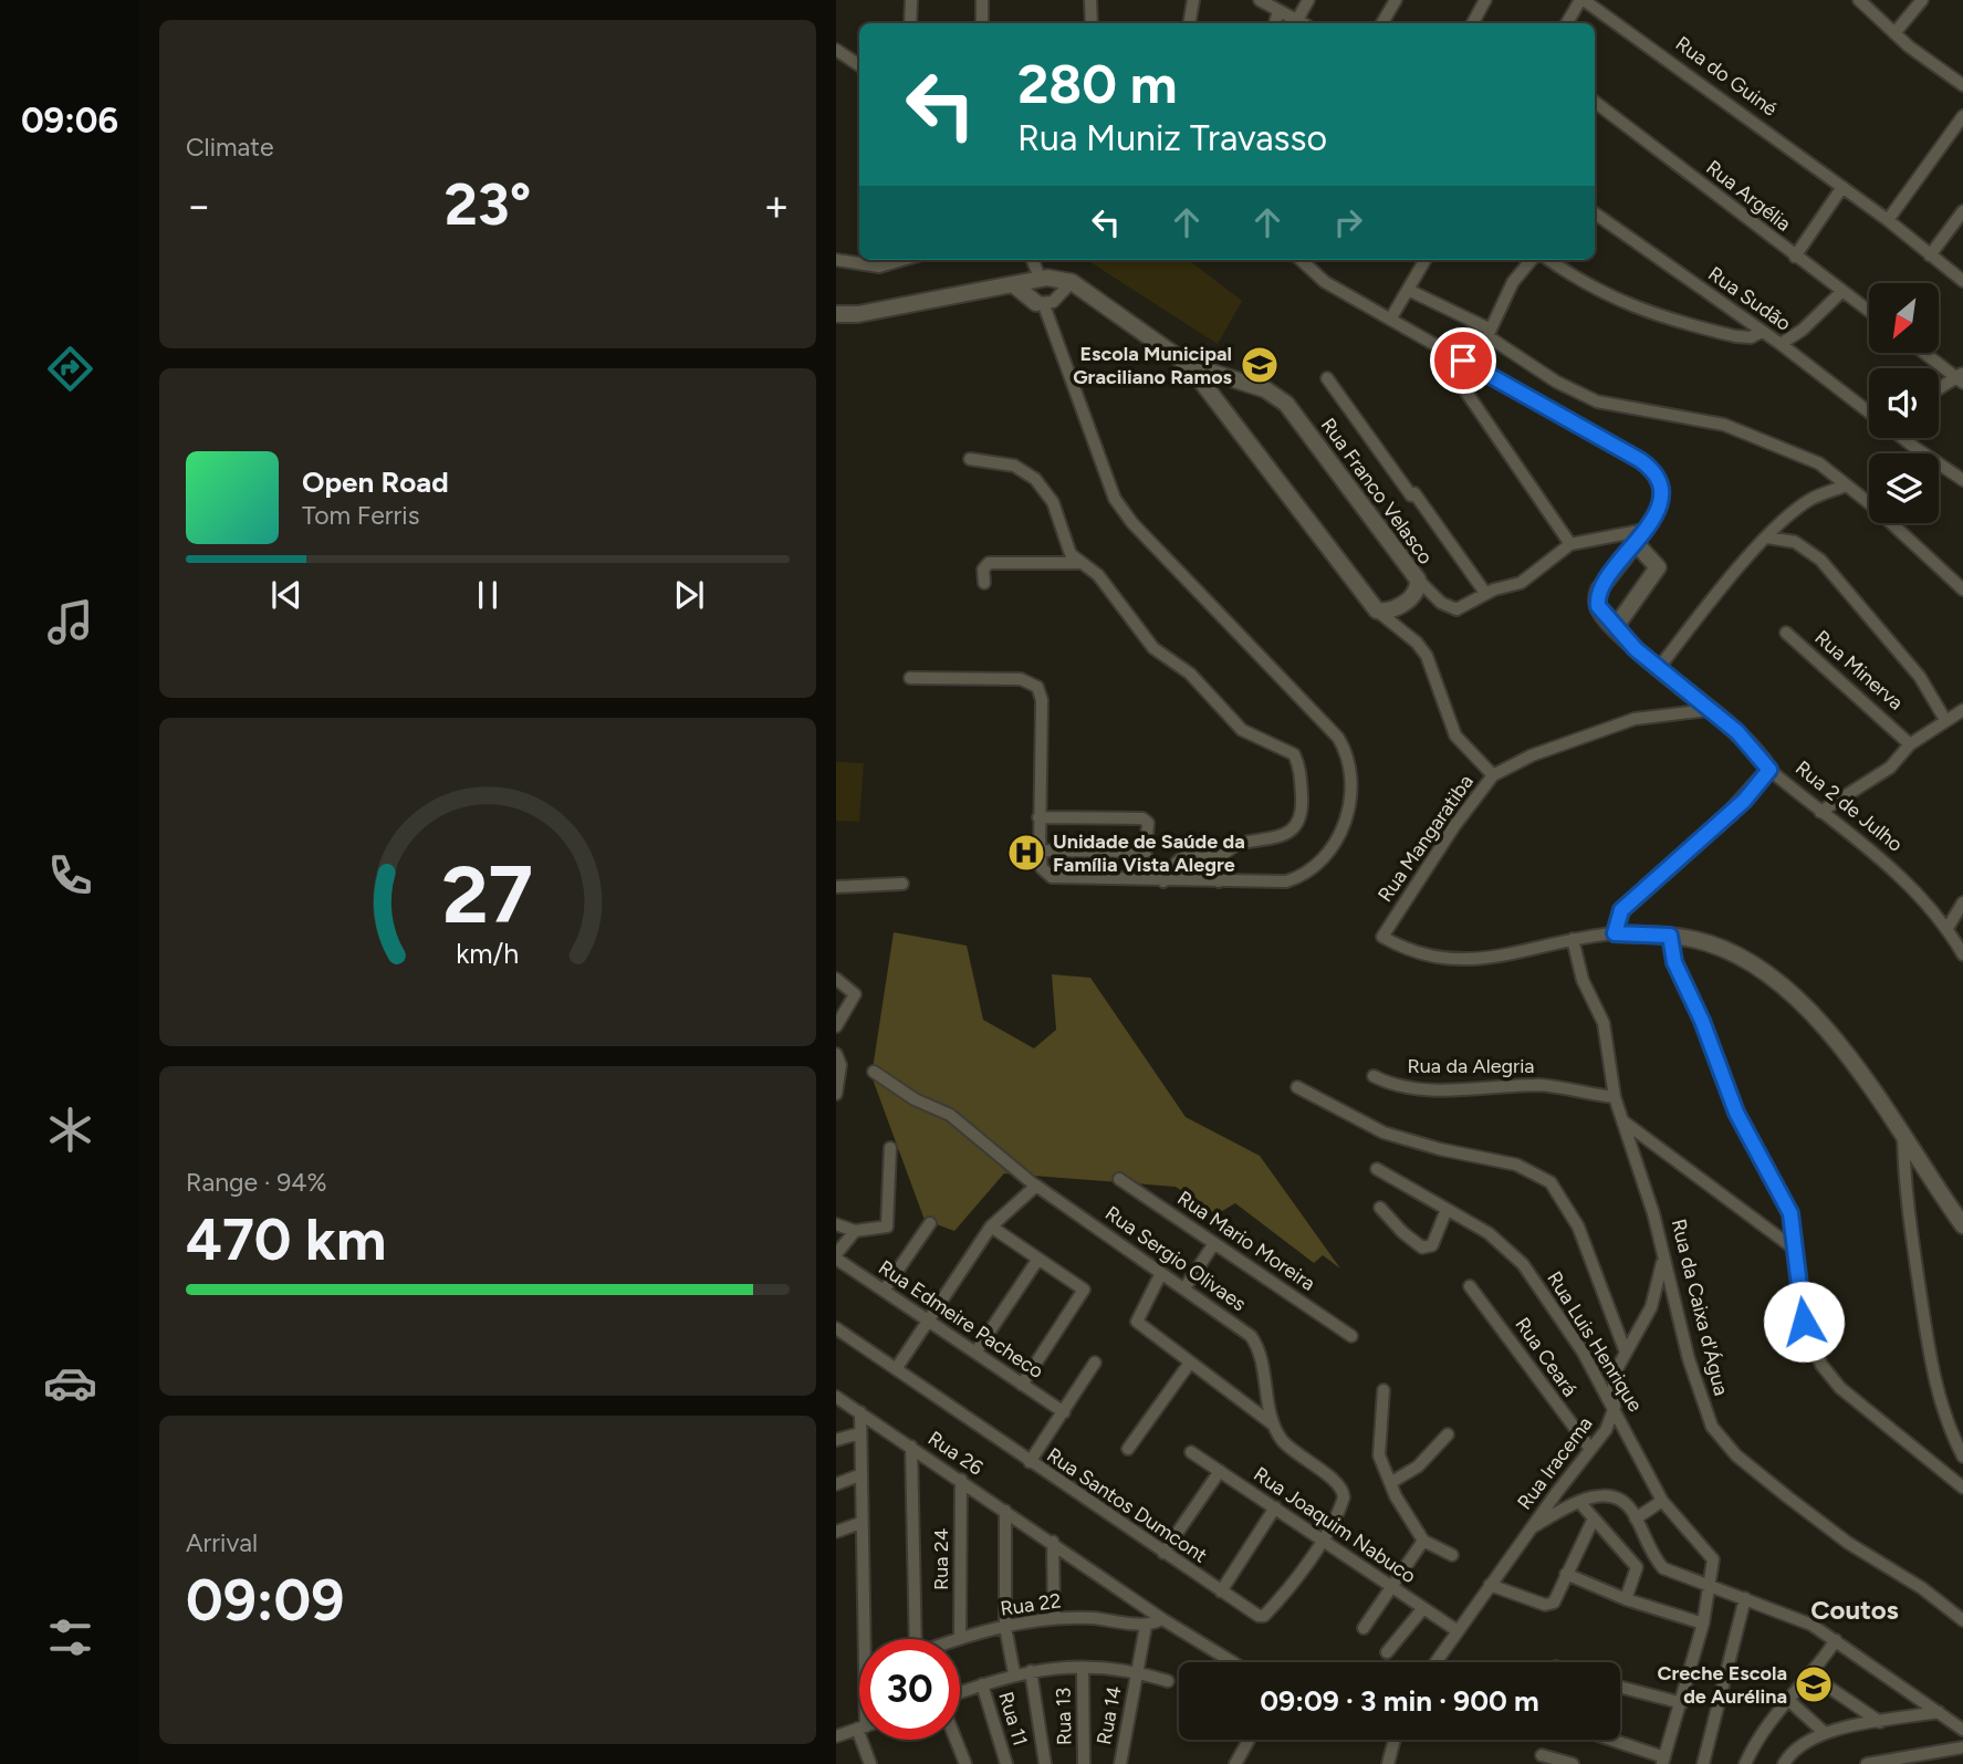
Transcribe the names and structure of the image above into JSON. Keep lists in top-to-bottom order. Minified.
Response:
{"streets":{"street":["Rua do Guiné","Rua Argélia","Rua Sudão","Rua Franco Velasco","Rua Minerva","Rua 2 de Julho","Rua Mangaratiba","Rua da Alegria","Rua Mario Moreira","Rua Sergio Olivaes","Rua da Caixa d'Água","Rua Edmeire Pacheco","Rua Luis Henrique","Rua Ceará","Rua 26","Rua Iracema","Rua Santos Dumcont","Rua Joaquim Nabuco","Rua 24","Rua 22","Rua 14","Rua 13","Rua 11"]},"crossings":[["Rua 2 de Julho","Rua Mangaratiba"],["Rua Mangaratiba","Rua da Caixa d'Água"],["Rua da Alegria","Rua da Caixa d'Água"],["Rua Sergio Olivaes","Rua Santos Dumcont"],["Rua da Caixa d'Água","Rua Iracema"],["Rua Luis Henrique","Rua Iracema"],["Rua Ceará","Rua Iracema"],["Rua 26","Rua 24"],["Rua 26","Rua 22"],["Rua Iracema","Rua Joaquim Nabuco"],["Rua Santos Dumcont","Rua Joaquim Nabuco"],["Rua 24","Rua 22"],["Rua 22","Rua 14"]],"districts":["Coutos"],"places":{"school or university":["Escola Municipal Graciliano Ramos","Creche Escola de Aurélina"],"hospital":["Unidade de Saúde da Família Vista Alegre"]},"north":"bottom left","page":{"tabs":"09:06","tile":["Climate",["Range · 94%","470 km"],["Arrival","09:09"]],"turn":["280 m","Rua Muniz Travasso"],"heat":["−","23°","+"],"song":["Open Road","Tom Ferris"],"limit":"30","trip":"09:09 · 3 min · 900 m","gauge":["27","km/h"]}}
